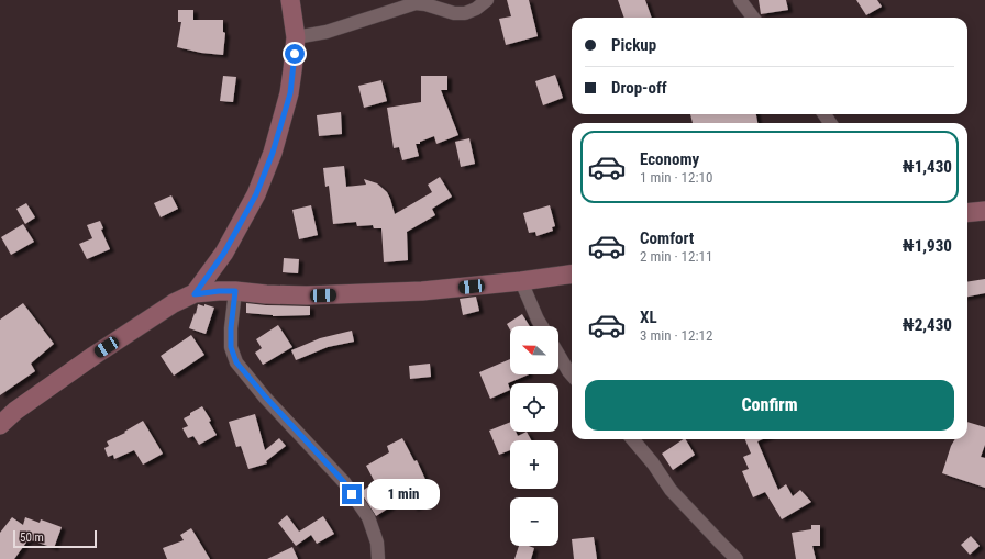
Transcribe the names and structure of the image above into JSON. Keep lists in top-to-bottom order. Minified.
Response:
{"scale_bar":"50 m","north":"left","page":{"banner":["Pickup","Drop-off"],"list":[{"name":"Economy","note":"1 min · 12:10","value":"₦1,430"},{"name":"Comfort","note":"2 min · 12:11","value":"₦1,930"},{"name":"XL","note":"3 min · 12:12","value":"₦2,430"}],"map_buttons":["+","−"],"buttons":"Confirm","bubble":"1 min","scale":"50 m"}}
